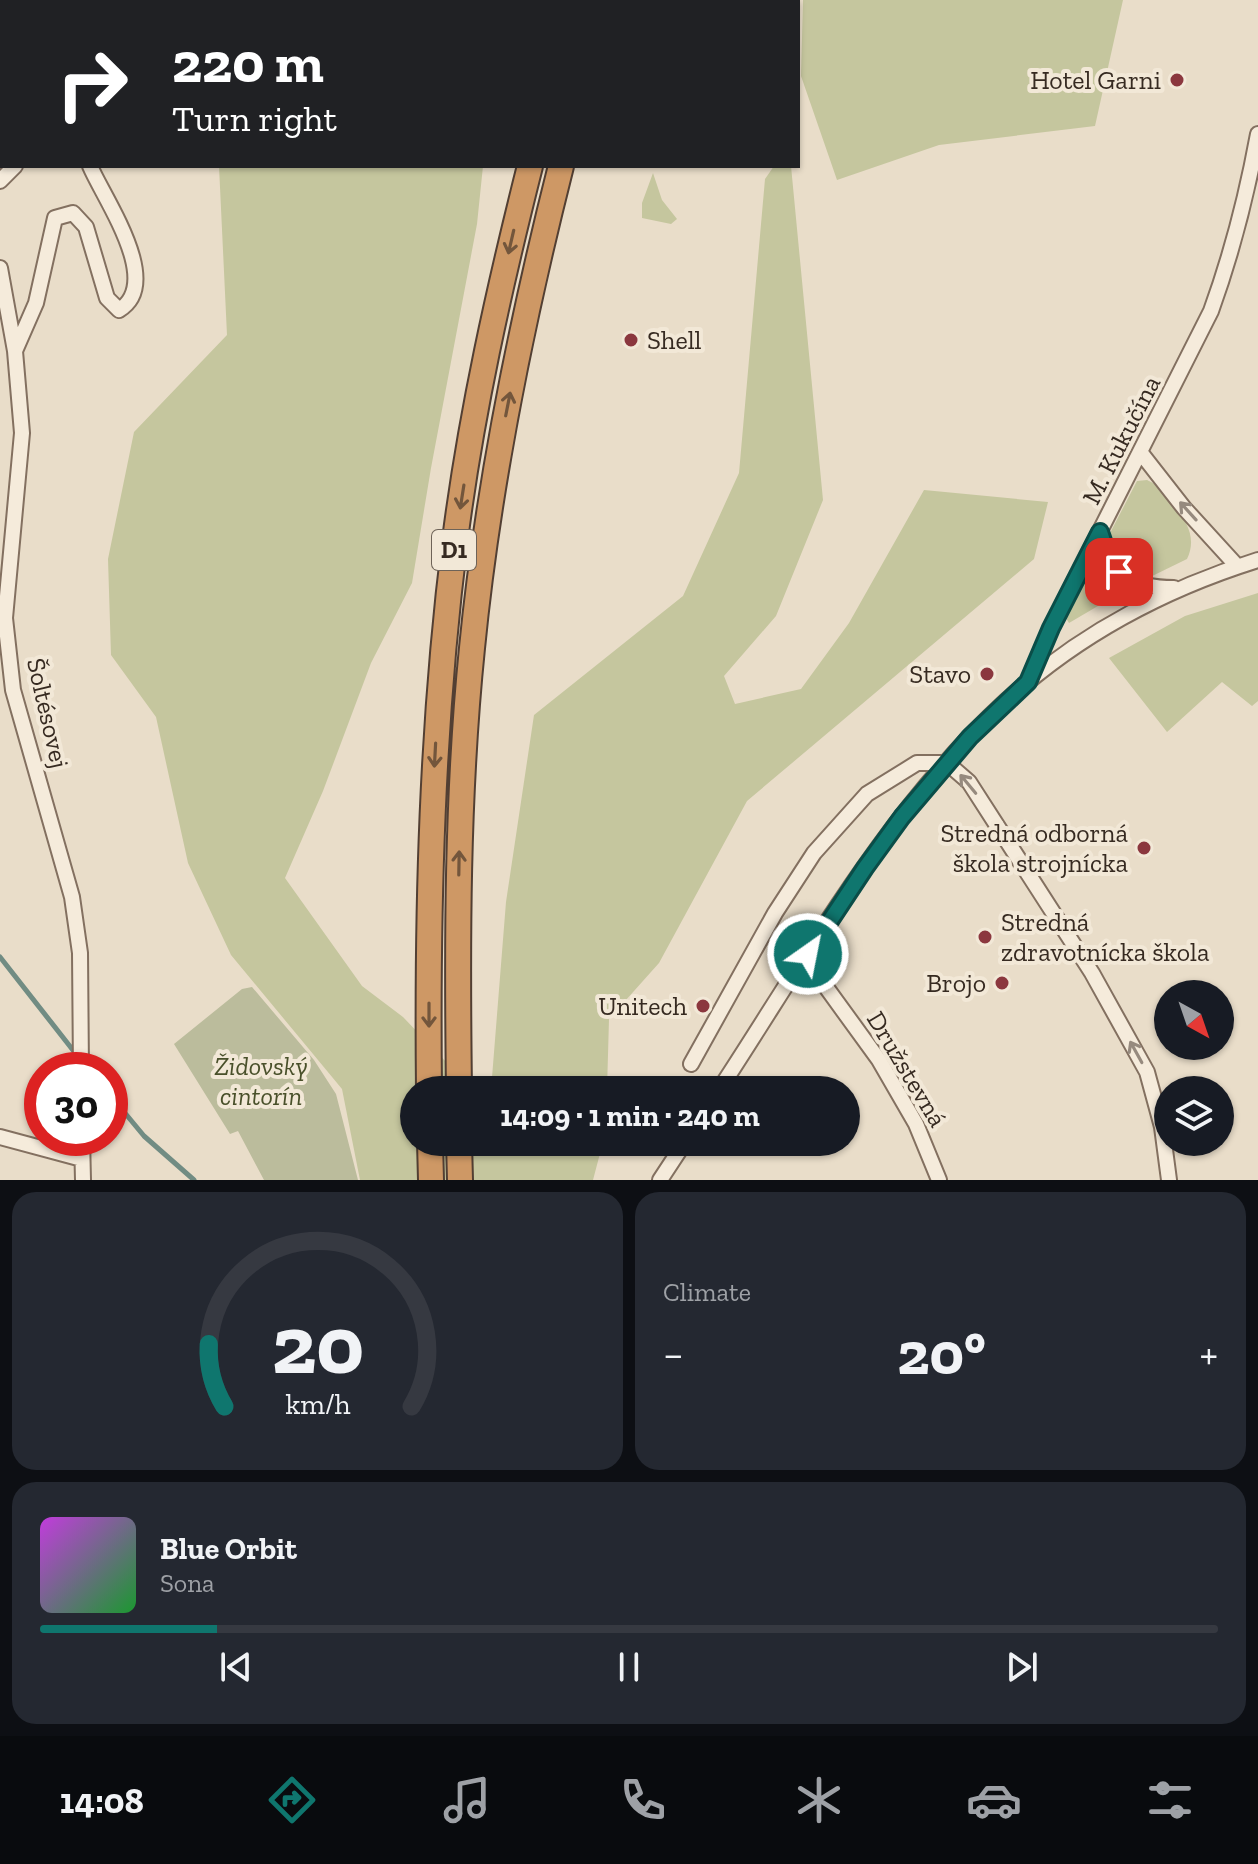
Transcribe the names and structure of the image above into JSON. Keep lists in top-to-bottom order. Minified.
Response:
{"streets":{"highway":["D1"],"street":["M. Kukučína","Šoltésovej","Družstevná"]},"parks":["Židovský cintorín"],"places":["Hotel Garni","Shell","Stavo","Stredná odborná škola strojnícka","Stredná zdravotnícka škola","Brojo","Unitech"],"north":"bottom right","page":{"turn":["220 m","Turn right"],"limit":"30","trip":"14:09 · 1 min · 240 m","tile":"Climate","heat":["−","20°","+"],"song":["Blue Orbit","Sona"],"tabs":"14:08","gauge":["20","km/h"]}}
